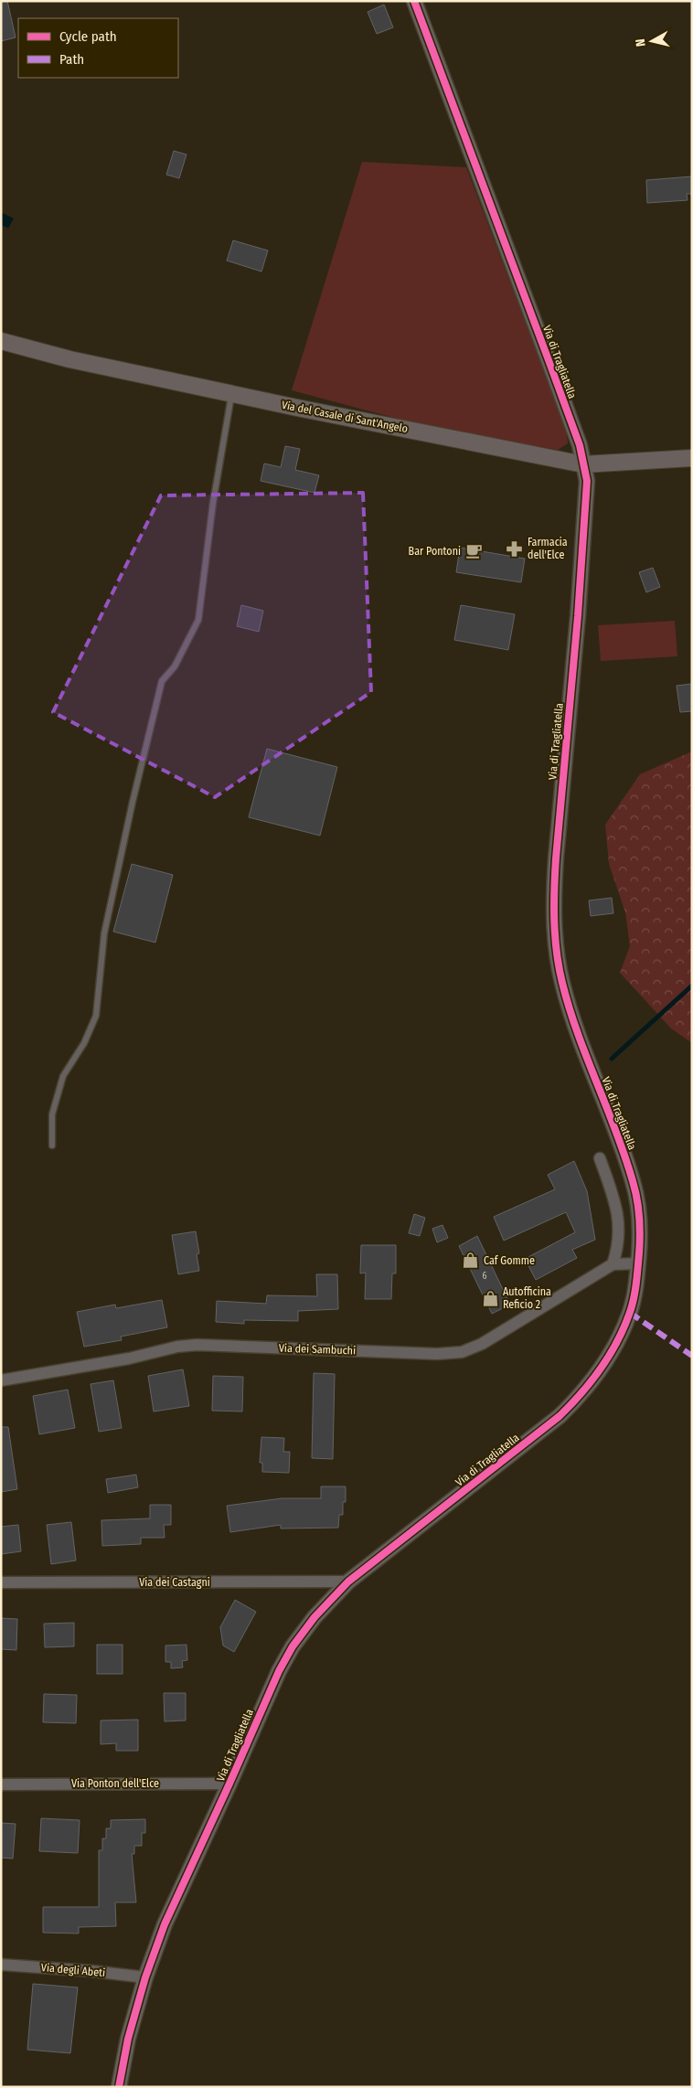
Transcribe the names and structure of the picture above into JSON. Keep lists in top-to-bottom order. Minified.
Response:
{"streets":{"main road":["Via del Casale di Sant'Angelo"],"street":["Via di Tragliatella","Via dei Sambuchi","Via dei Castagni","Via Ponton dell'Elce","Via degli Abeti"]},"crossings":[["Via di Tragliatella","Via del Casale di Sant'Angelo"],["Via di Tragliatella","Via dei Sambuchi"],["Via di Tragliatella","Via dei Castagni"],["Via di Tragliatella","Via Ponton dell'Elce"],["Via di Tragliatella","Via degli Abeti"]],"places":{"pharmacy":["Farmacia dell'Elce"],"cafe":["Bar Pontoni"],"shop":["Caf Gomme","Autofficina Reficio 2"]},"house_numbers":["6"],"legend":["Cycle path","Path"],"north":"left"}
